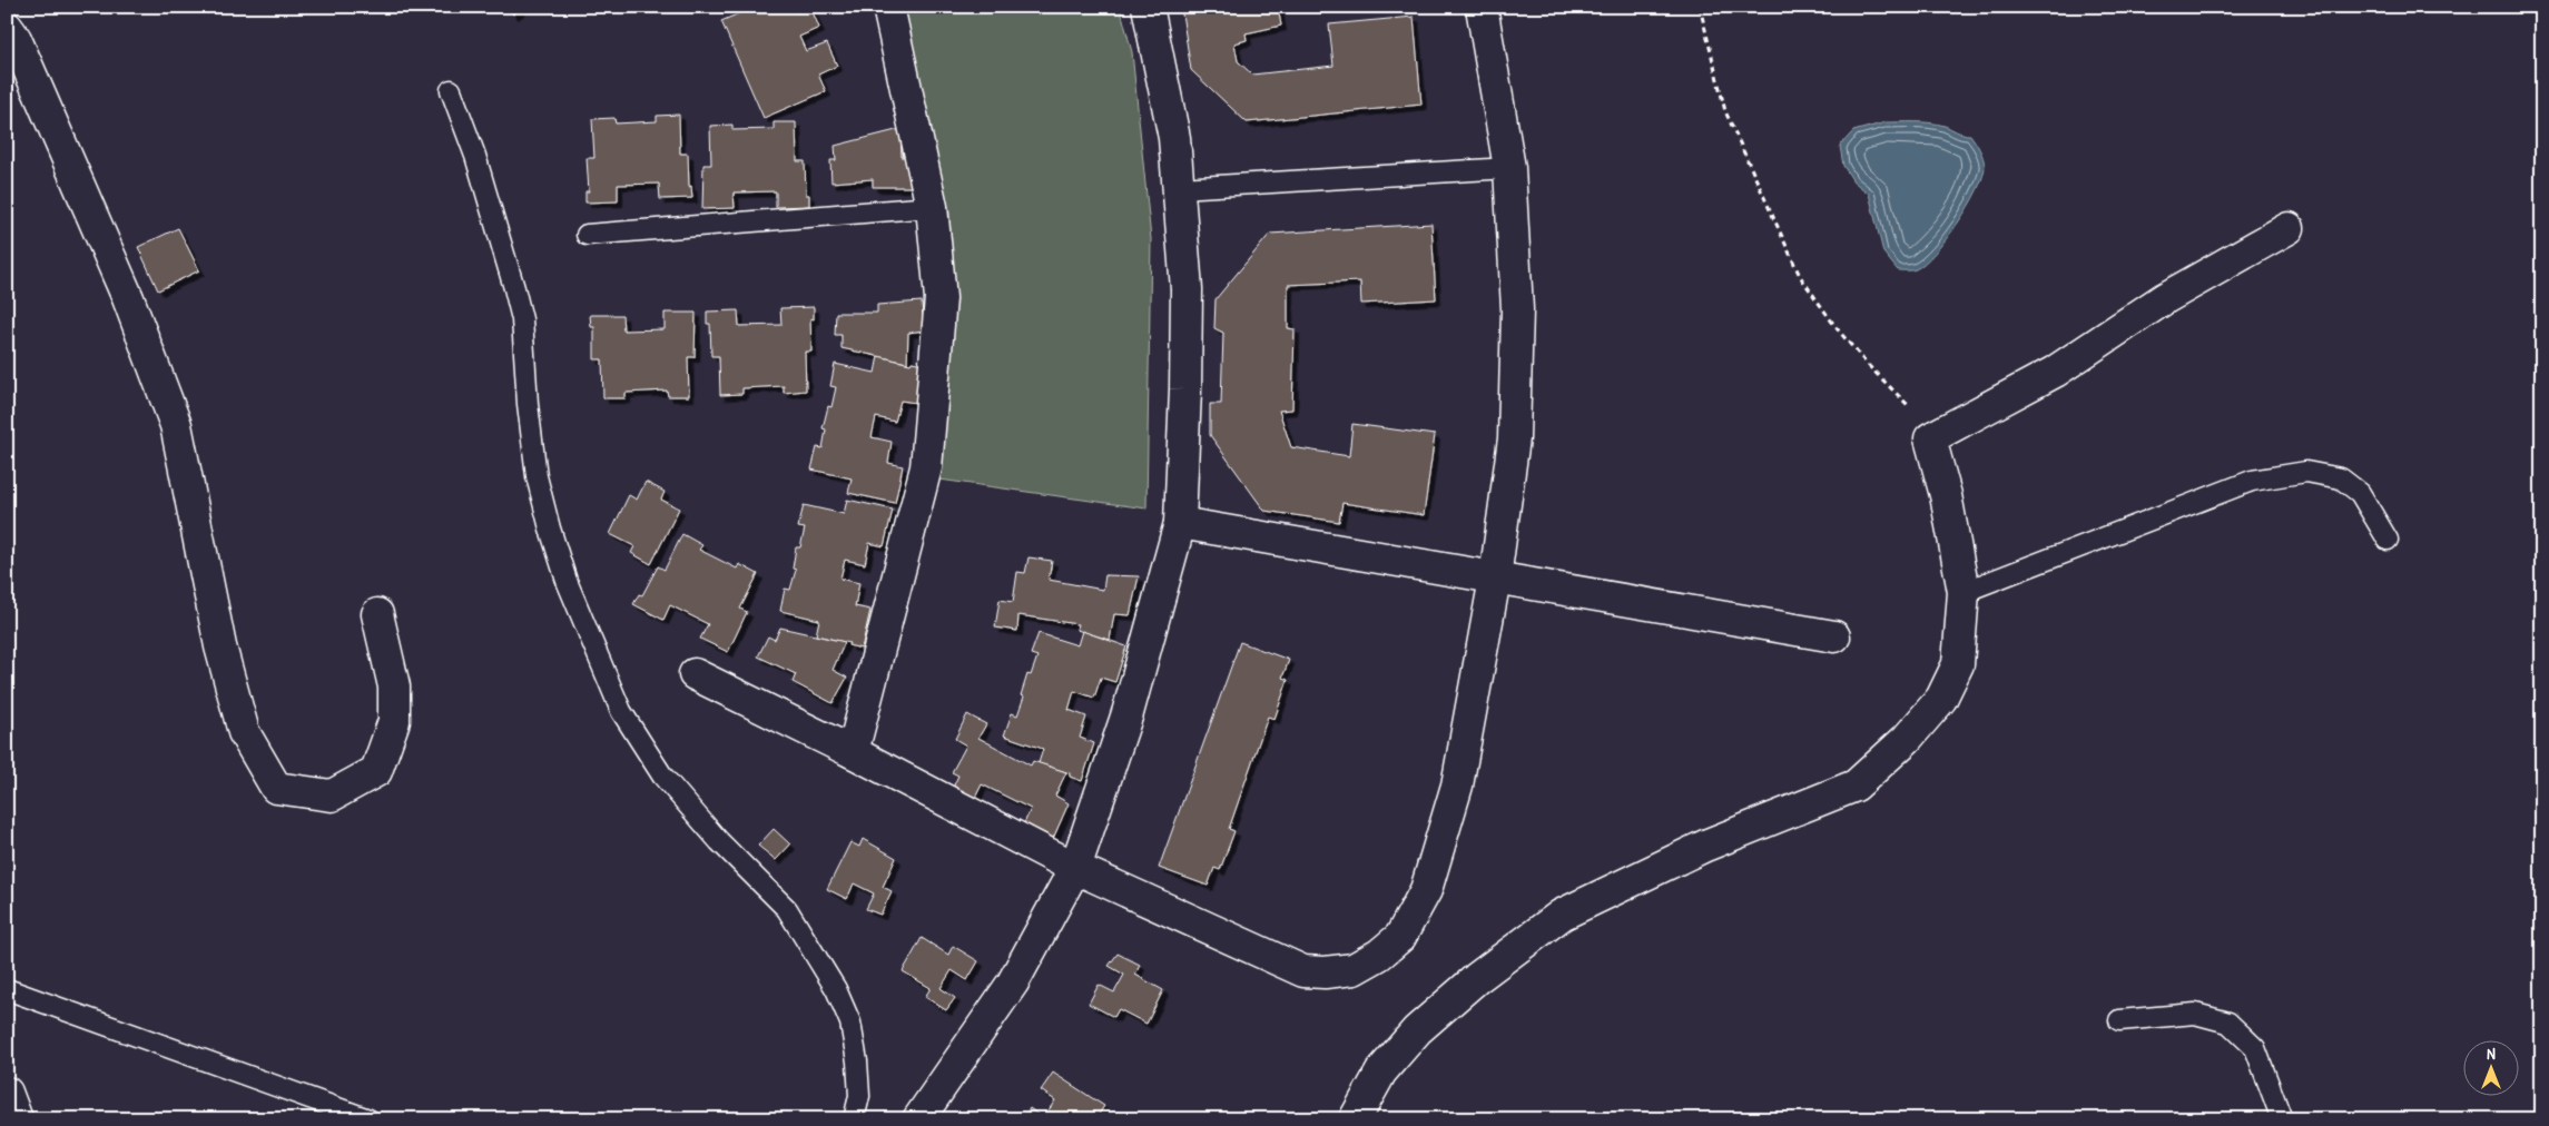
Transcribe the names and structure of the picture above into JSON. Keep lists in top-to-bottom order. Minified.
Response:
{"north":"top"}
